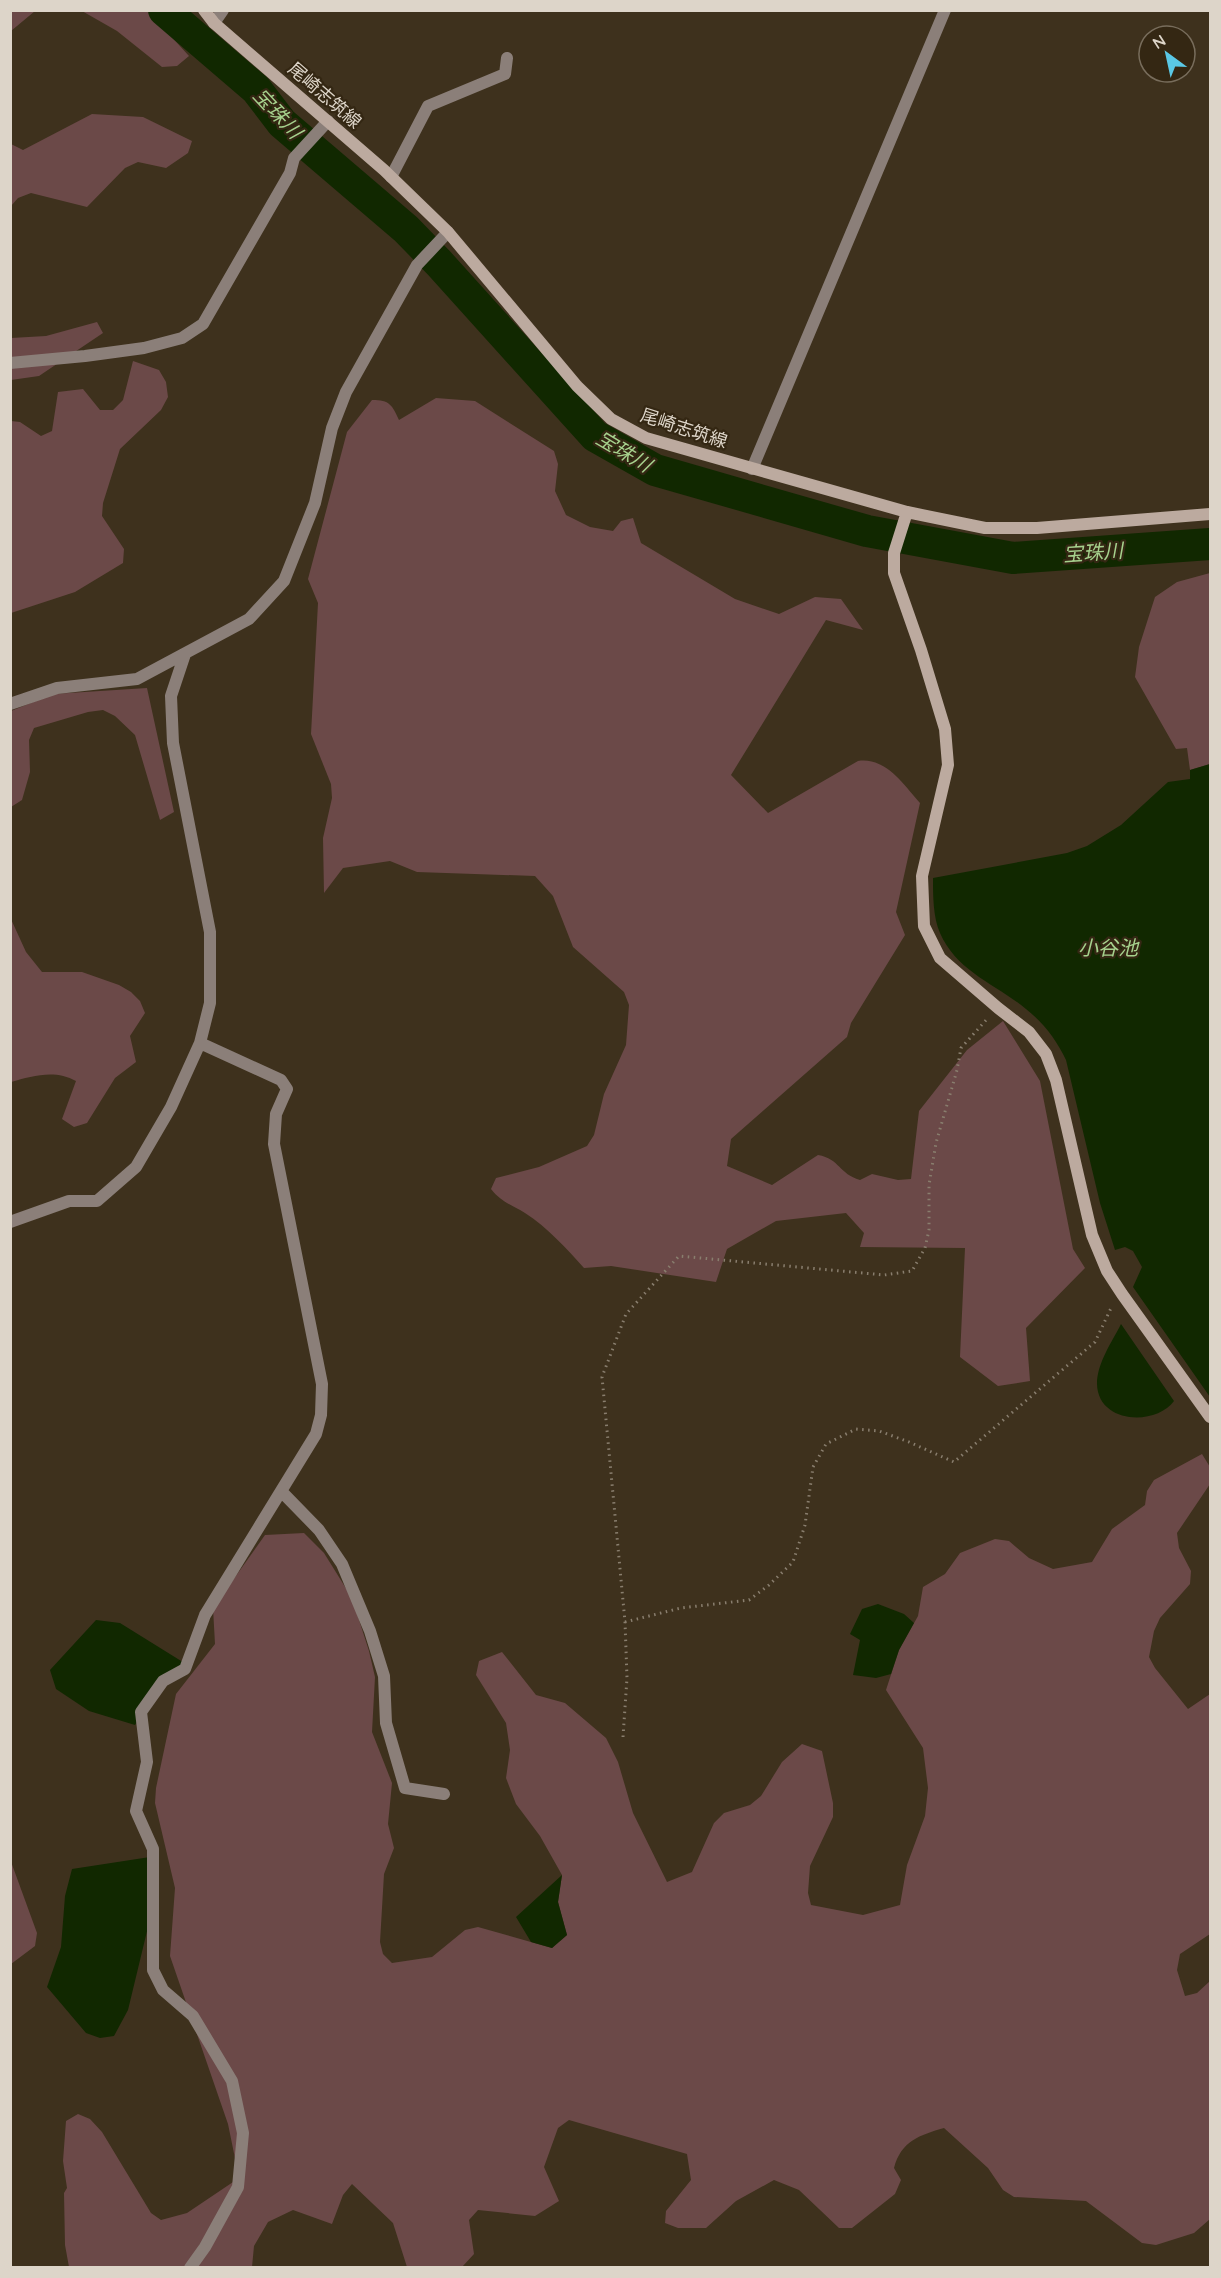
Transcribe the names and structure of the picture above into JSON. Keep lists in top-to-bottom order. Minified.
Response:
{"streets":{"main road":["尾崎志筑線"]},"water":["宝珠川","小谷池"],"north":"top left"}
